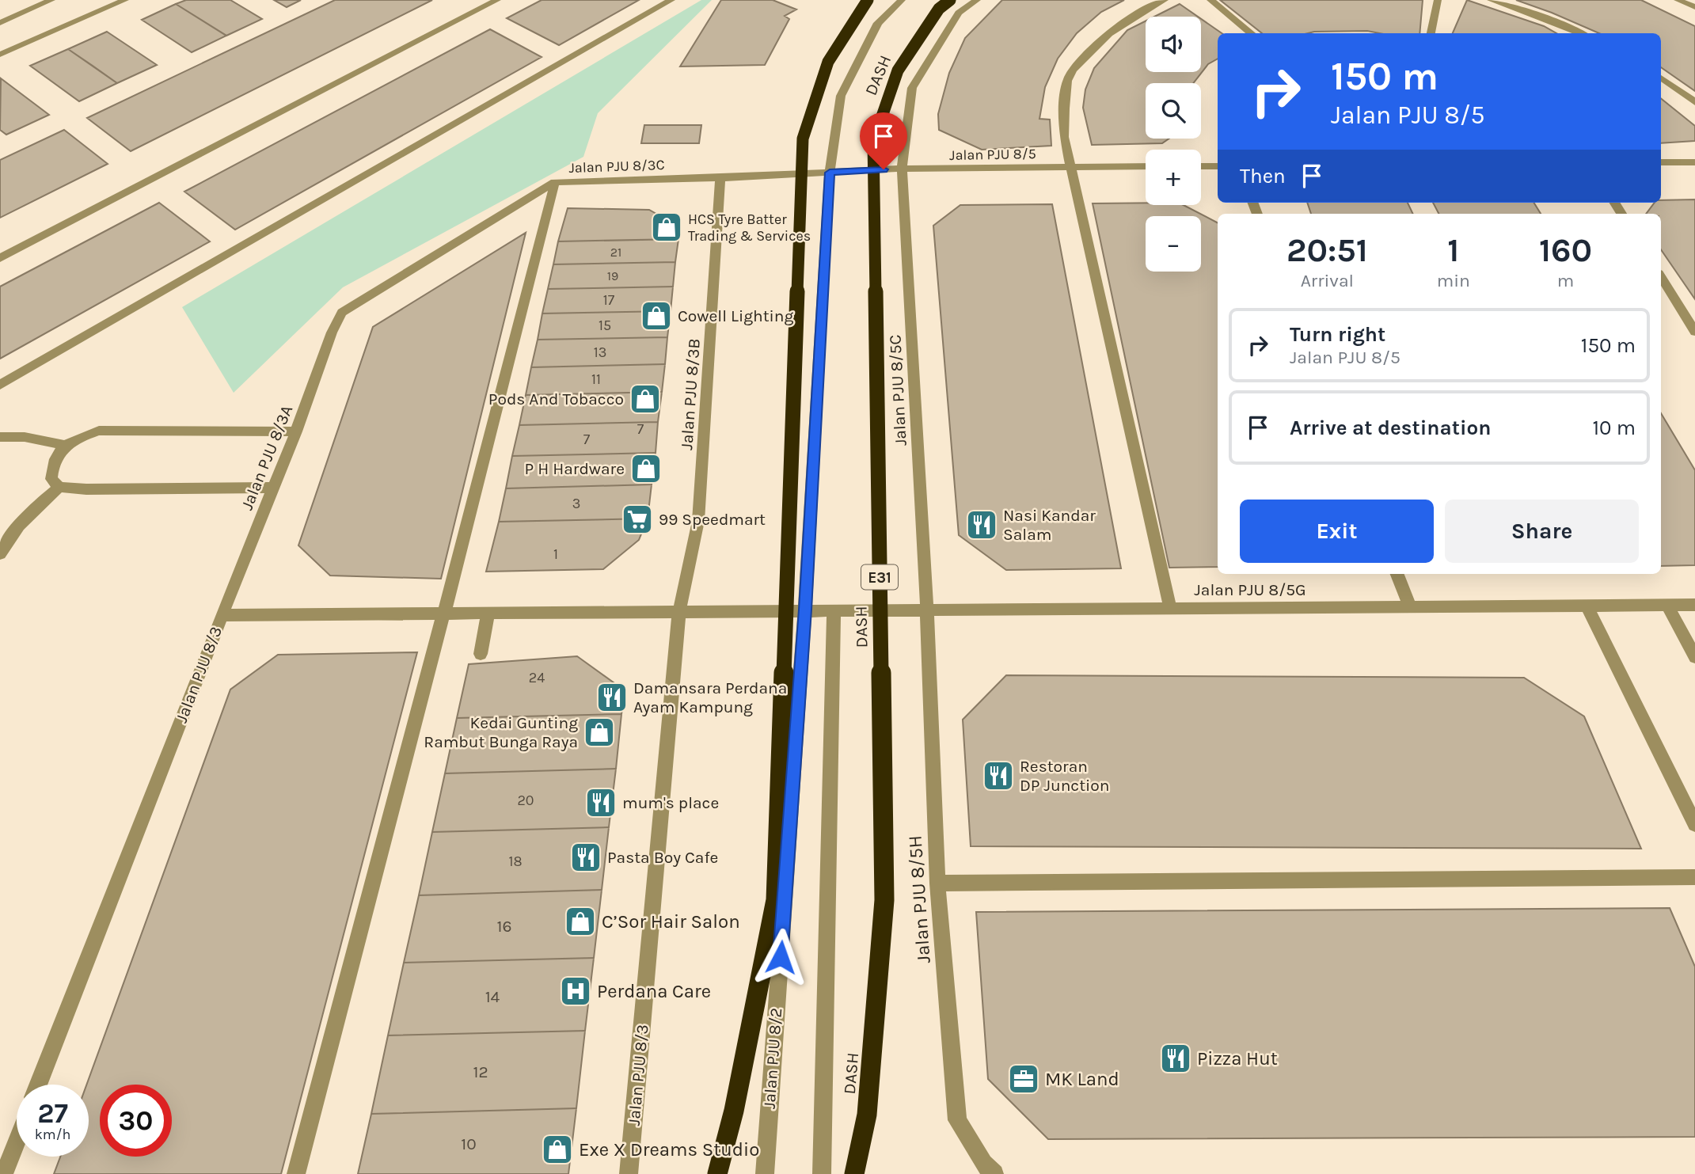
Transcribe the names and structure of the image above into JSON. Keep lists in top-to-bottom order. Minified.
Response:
{"streets":{"highway":["DASH","E31"],"street":["Jalan PJU 8/5","Jalan PJU 8/3C","Jalan PJU 8/5C","Jalan PJU 8/3B","Jalan PJU 8/3A","Jalan PJU 8/5G","Jalan PJU 8/3","Jalan PJU 8/5H","Jalan PJU 8/2"]},"crossings":[["Jalan PJU 8/5","Jalan PJU 8/3C"],["Jalan PJU 8/5","Jalan PJU 8/5C"],["Jalan PJU 8/5","Jalan PJU 8/2"],["Jalan PJU 8/3C","Jalan PJU 8/3B"],["Jalan PJU 8/3C","Jalan PJU 8/3A"],["Jalan PJU 8/3C","Jalan PJU 8/2"],["Jalan PJU 8/5C","Jalan PJU 8/5G"],["Jalan PJU 8/5C","Jalan PJU 8/5H"],["Jalan PJU 8/3B","Jalan PJU 8/3"],["Jalan PJU 8/3A","Jalan PJU 8/3"],["Jalan PJU 8/5G","Jalan PJU 8/3"],["Jalan PJU 8/5G","Jalan PJU 8/5H"],["Jalan PJU 8/5G","Jalan PJU 8/2"],["Jalan PJU 8/3","Jalan PJU 8/2"]],"places":{"shop":["HCS Tyre Batter Trading & Services","Cowell Lighting","Pods And Tobacco","P H Hardware","Kedai Gunting Rambut Bunga Raya","C’Sor Hair Salon","Exe X Dreams Studio"],"supermarket":["99 Speedmart"],"restaurant":["Nasi Kandar Salam","Damansara Perdana Ayam Kampung","Restoran DP Junction","mum's place","Pasta Boy Cafe","Pizza Hut"],"hospital":["Perdana Care"],"office":["MK Land"]},"house_numbers":["21","19","17","15","13","11","7","7","3","1","24","20","18","16","14","12","10"],"page":{"map_buttons":["+","−"],"turn":["150 m","Jalan PJU 8/5"],"then":"Then","eta":["20:51","Arrival","1","min","160","m"],"list":[{"name":"Turn right","note":"Jalan PJU 8/5","value":"150 m"},{"name":"Arrive at destination","value":"10 m"}],"buttons":["Exit","Share"],"speed":"27 km/h","limit":"30"}}
